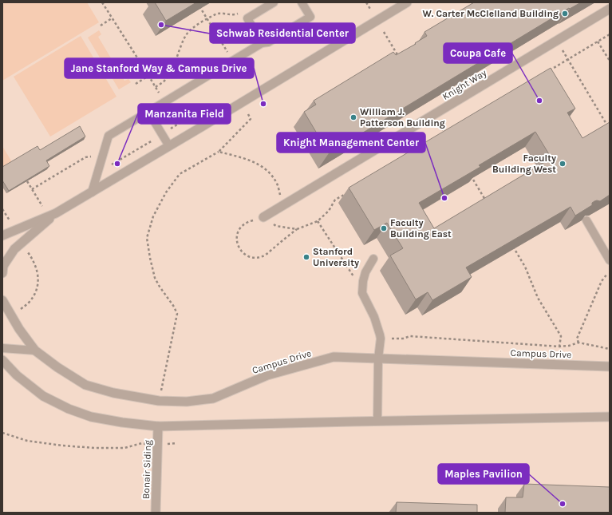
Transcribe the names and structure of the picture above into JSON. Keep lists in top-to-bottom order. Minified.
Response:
{"streets":{"street":["Knight Way","Campus Drive","Bonair Siding"]},"places":["W. Carter McClelland Building","Schwab Residential Center","Coupa Cafe","Jane Stanford Way & Campus Drive","William J. Patterson Building","Manzanita Field","Faculty Building West","Knight Management Center","Faculty Building East","Stanford University","Maples Pavilion"]}
